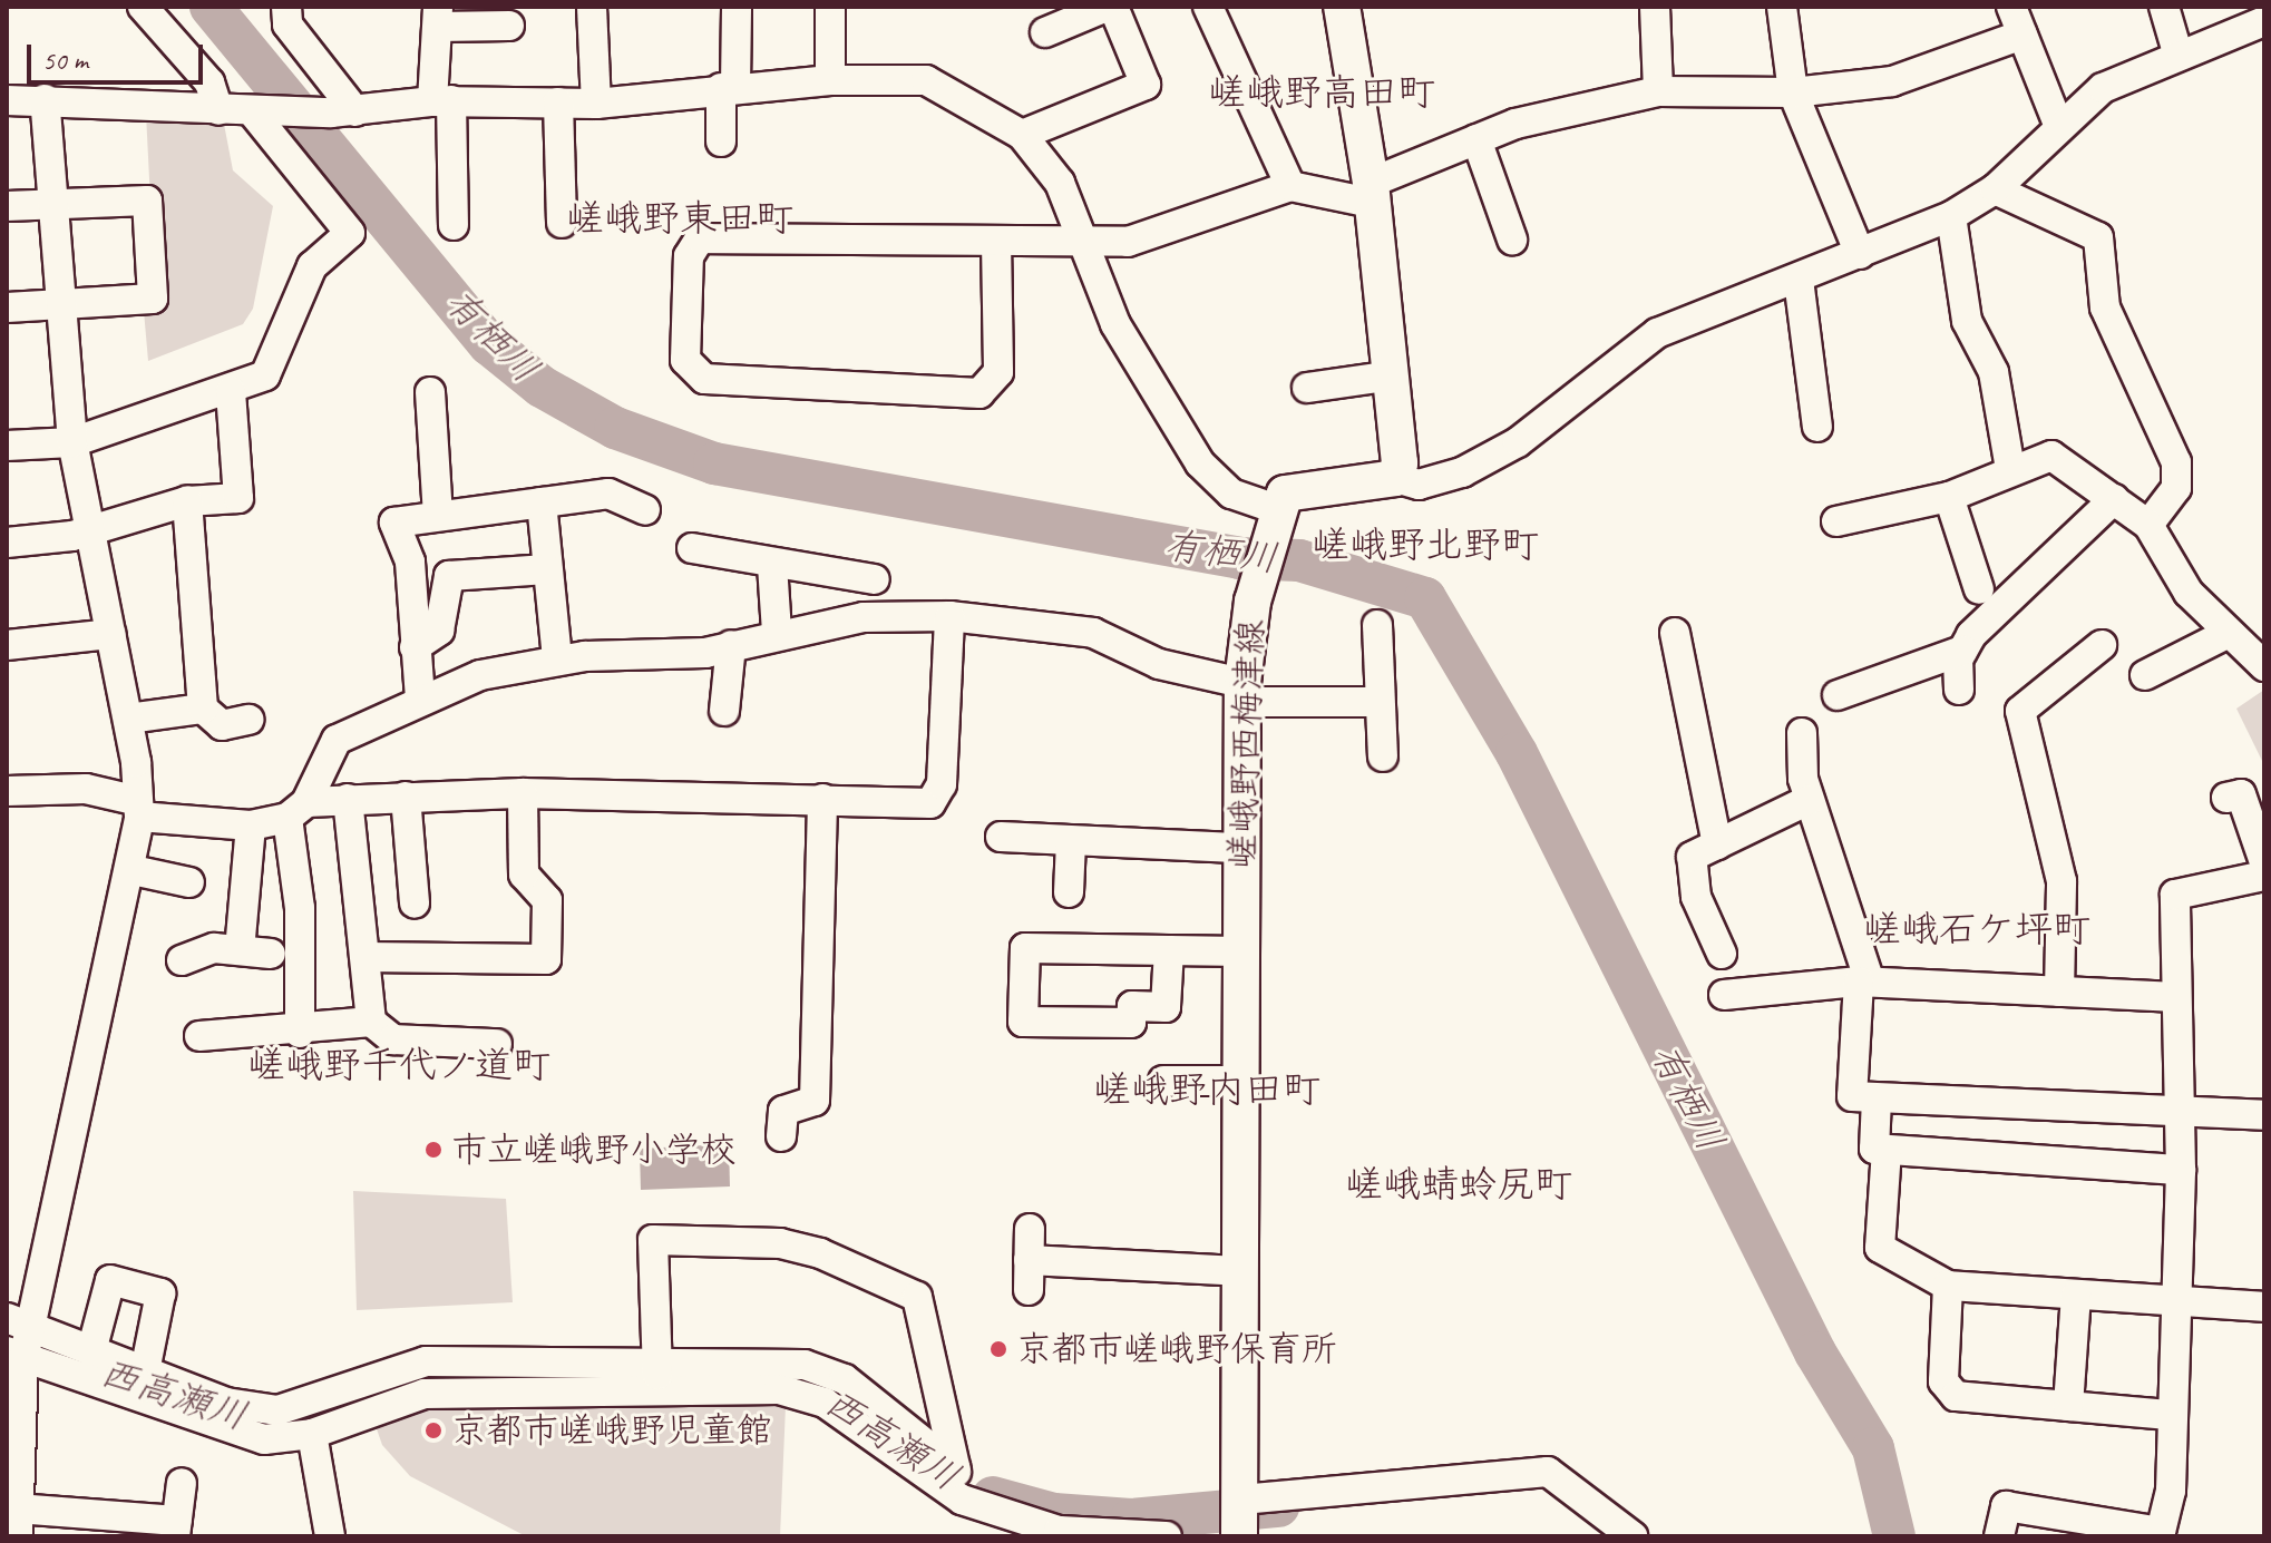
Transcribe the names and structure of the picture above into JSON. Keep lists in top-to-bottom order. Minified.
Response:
{"streets":{"main road":["嵯峨野西梅津線"]},"districts":["嵯峨野高田町","嵯峨野東田町","嵯峨野北野町","嵯峨石ケ坪町","嵯峨野千代ノ道町","嵯峨野内田町","嵯峨蜻蛉尻町"],"water":["有栖川","西高瀬川"],"places":["市立嵯峨野小学校","京都市嵯峨野保育所","京都市嵯峨野児童館"],"scale_bar":"50 m"}
